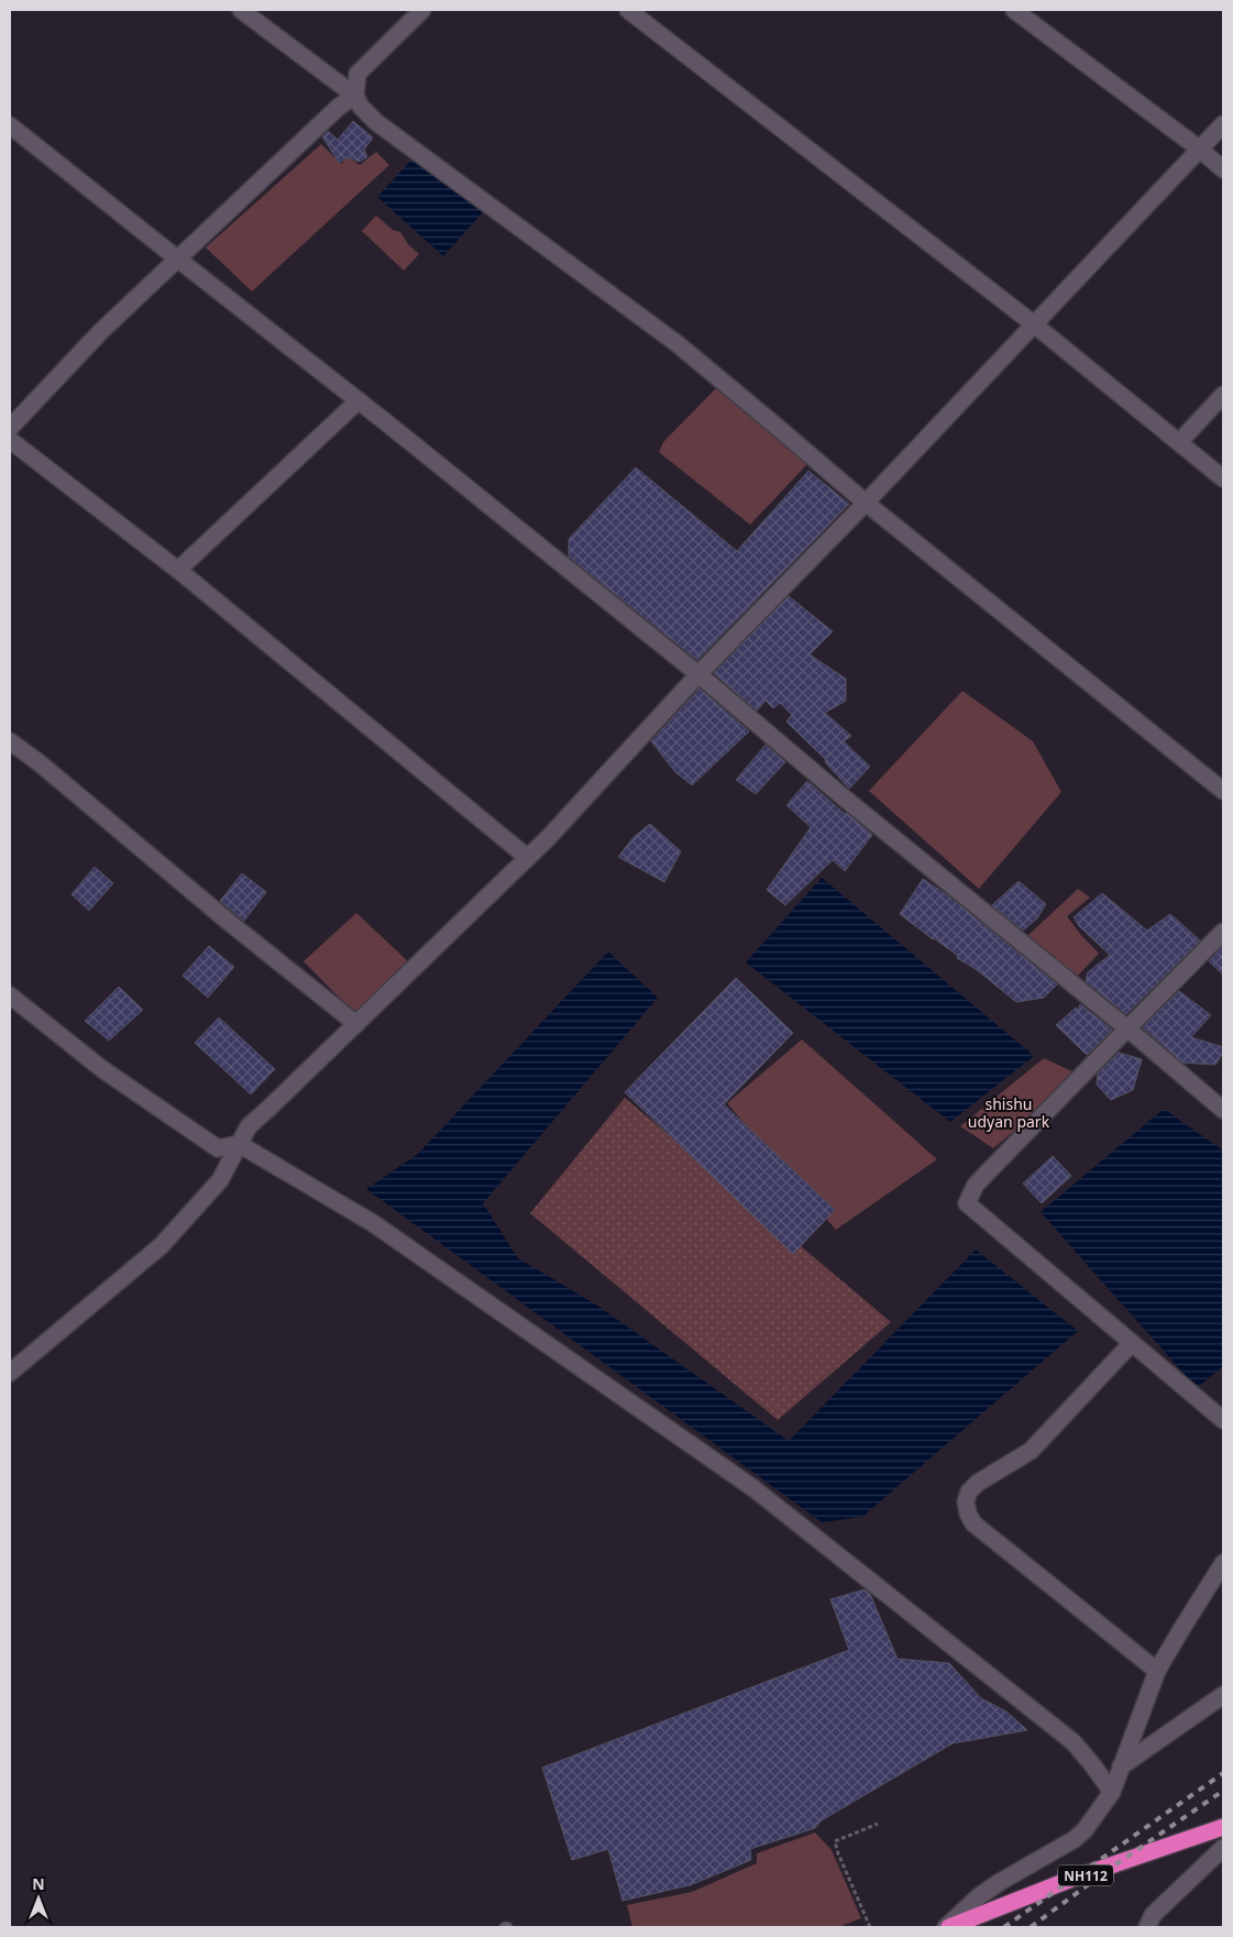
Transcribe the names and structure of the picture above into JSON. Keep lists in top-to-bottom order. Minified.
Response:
{"streets":{"highway":["NH112"]},"parks":["shishu udyan park"],"north":"top"}
